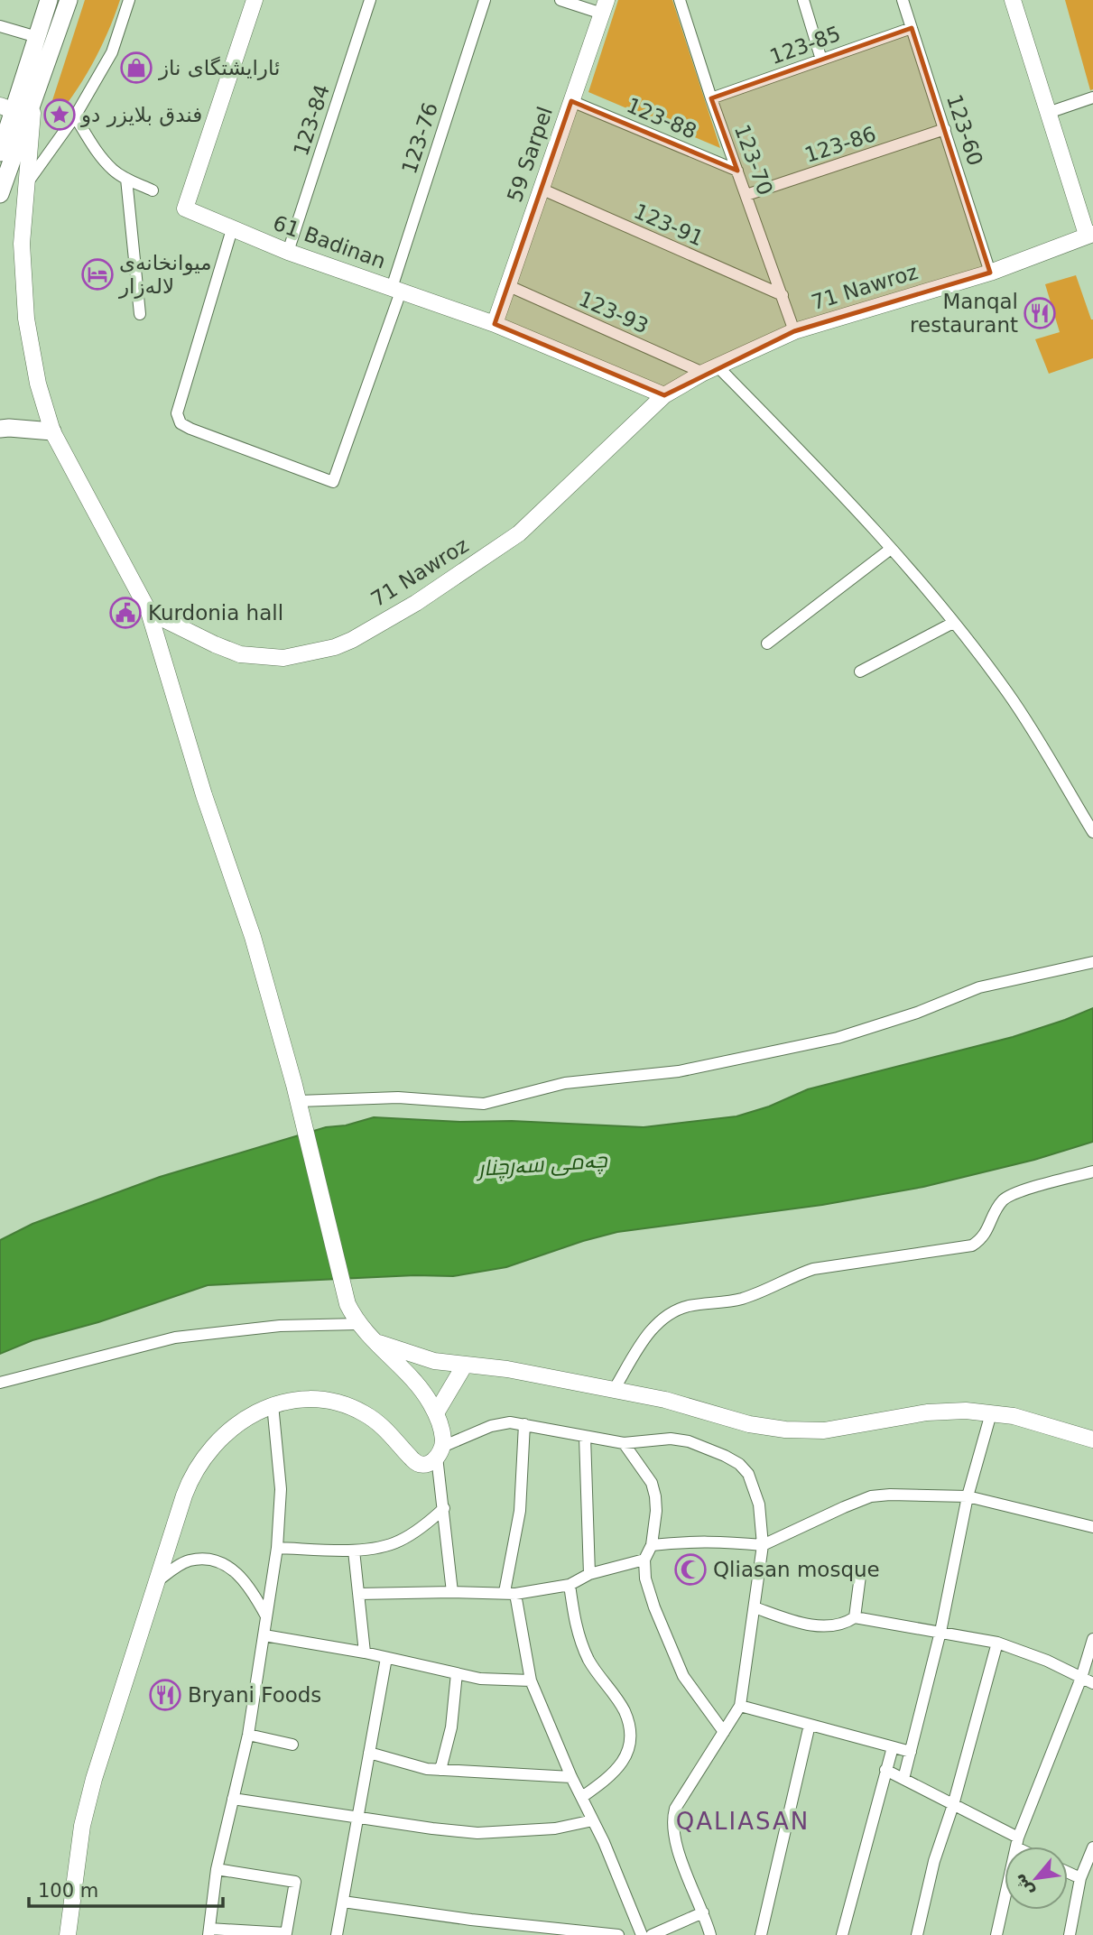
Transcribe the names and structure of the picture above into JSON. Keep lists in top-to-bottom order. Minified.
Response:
{"streets":{"street":["123-85","123-88","123-84","123-60","123-76","123-86","59 Sarpel","123-70","123-91","61 Badinan","71 Nawroz","123-93"]},"crossings":[["123-85","123-60"],["123-85","123-70"],["123-88","59 Sarpel"],["123-88","123-70"],["123-84","61 Badinan"],["123-60","123-86"],["123-60","71 Nawroz"],["123-76","61 Badinan"],["123-86","123-70"],["59 Sarpel","123-91"],["59 Sarpel","61 Badinan"],["59 Sarpel","123-93"],["123-70","123-91"],["123-70","71 Nawroz"],["61 Badinan","71 Nawroz"],["71 Nawroz","123-93"]],"districts":["QALIASAN"],"water":["چەمی سەرچنار"],"places":{"shop":["ئارایشتگای ناز"],"place":["فندق بلايزر دو"],"hotel":["میوانخانەی لالەزار"],"restaurant":["Manqal restaurant","Bryani Foods"],"public building":["Kurdonia hall"],"mosque":["Qliasan mosque"]},"scale_bar":"100 m","north":"bottom left"}
